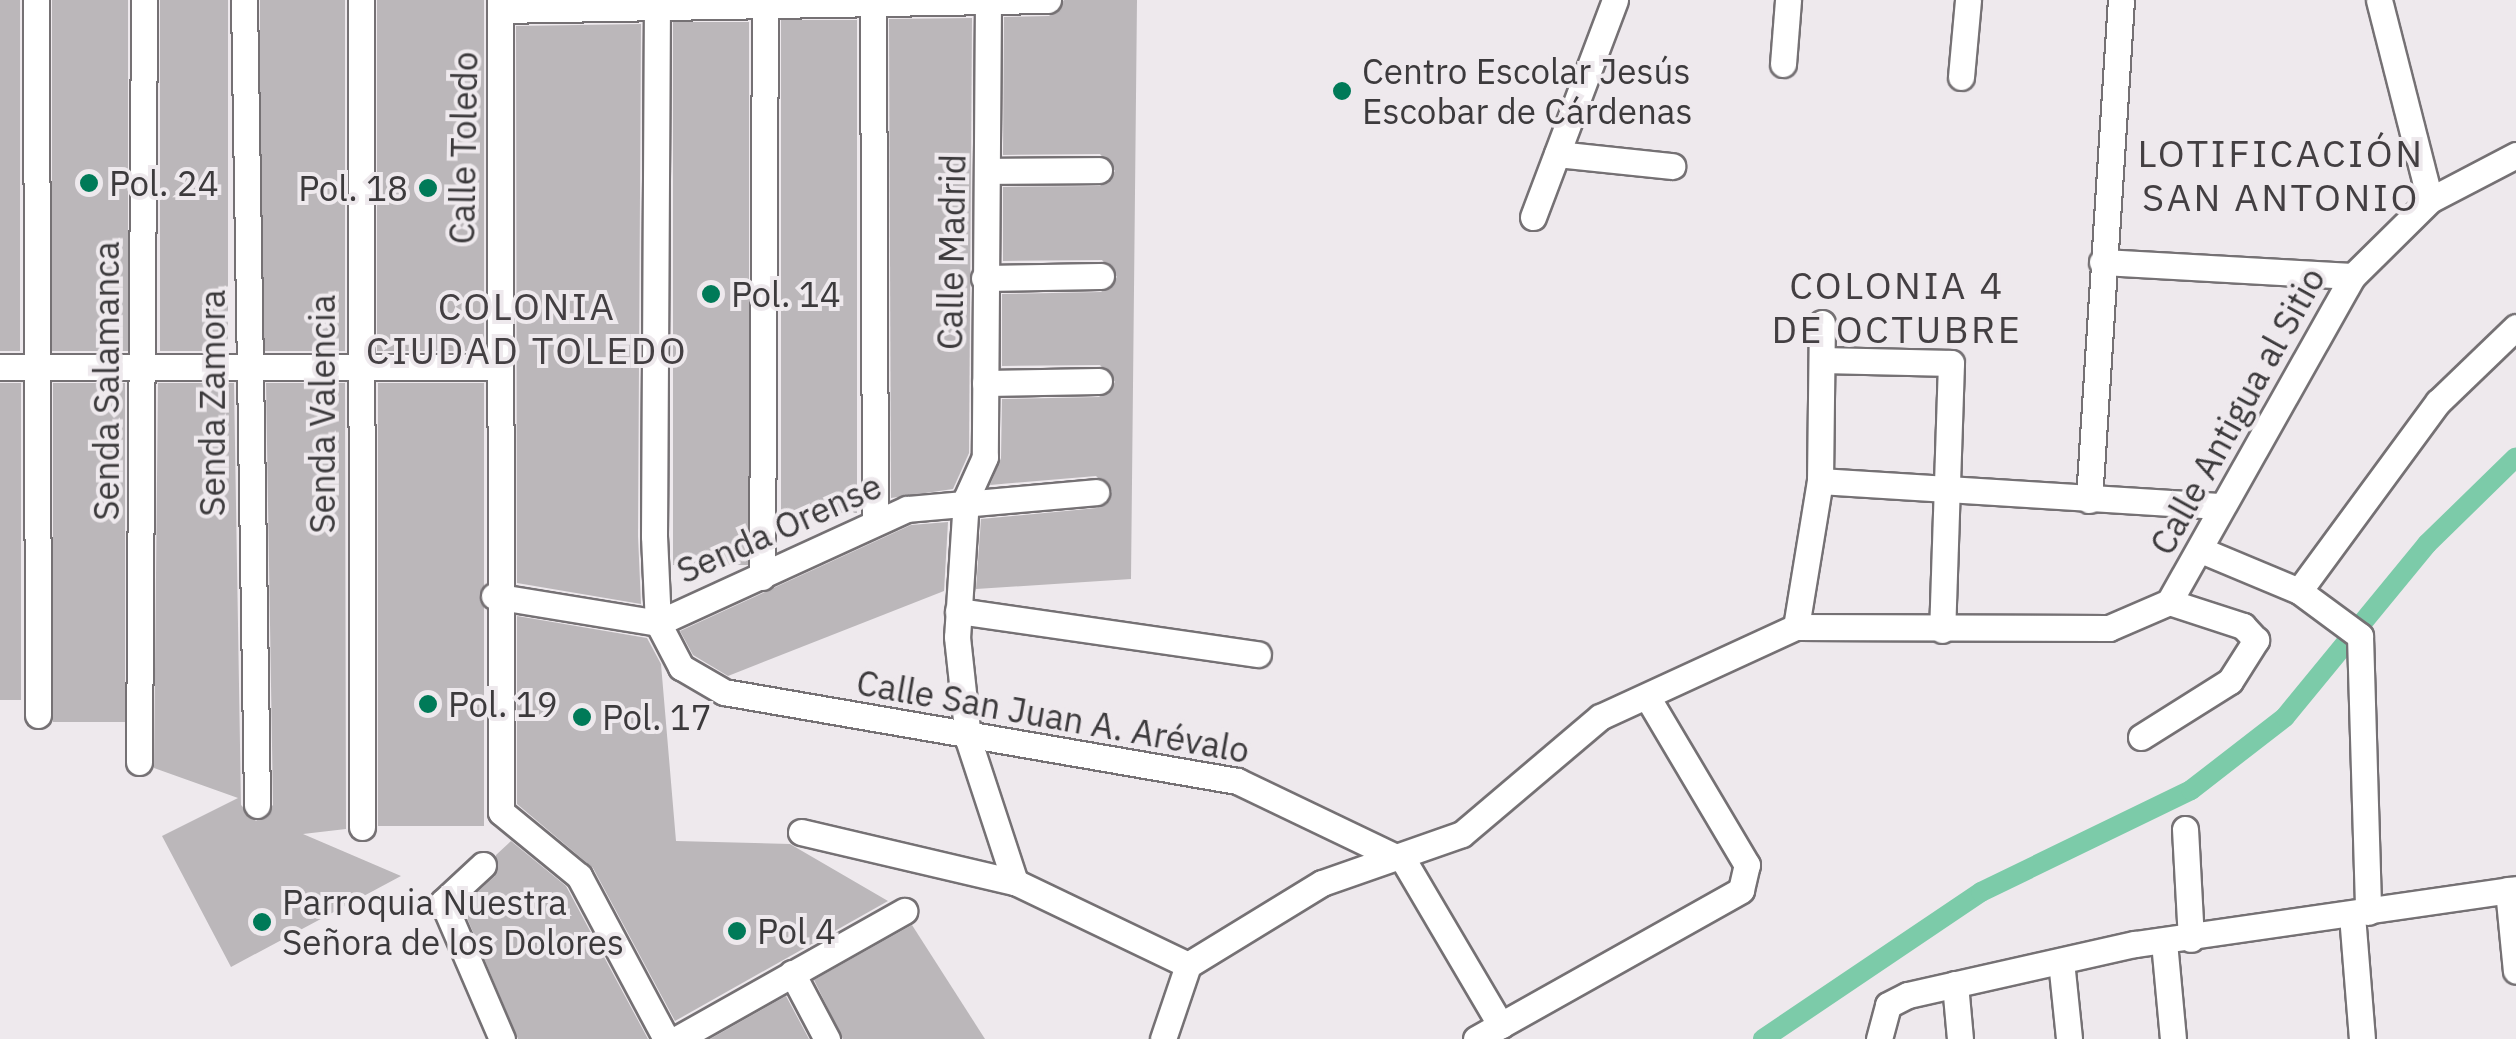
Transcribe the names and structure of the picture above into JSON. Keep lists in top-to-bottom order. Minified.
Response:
{"streets":{"street":["Calle Toledo","Calle Madrid","Senda Salamanca","Senda Zamora","Calle Antigua al Sitio","Senda Valencia","Senda Orense","Calle San Juan A. Arévalo"]},"crossings":[["Calle Toledo","Senda Orense"],["Calle Madrid","Senda Orense"],["Calle Madrid","Calle San Juan A. Arévalo"],["Calle Antigua al Sitio","Calle San Juan A. Arévalo"],["Senda Orense","Calle San Juan A. Arévalo"]],"districts":["LOTIFICACIÓN SAN ANTONIO","COLONIA 4 DE OCTUBRE","COLONIA CIUDAD TOLEDO"],"places":["Centro Escolar Jesús Escobar de Cárdenas","Pol. 24","Pol. 18","Pol. 14","Pol. 19","Pol. 17","Parroquia Nuestra Señora de los Dolores","Pol 4"]}
